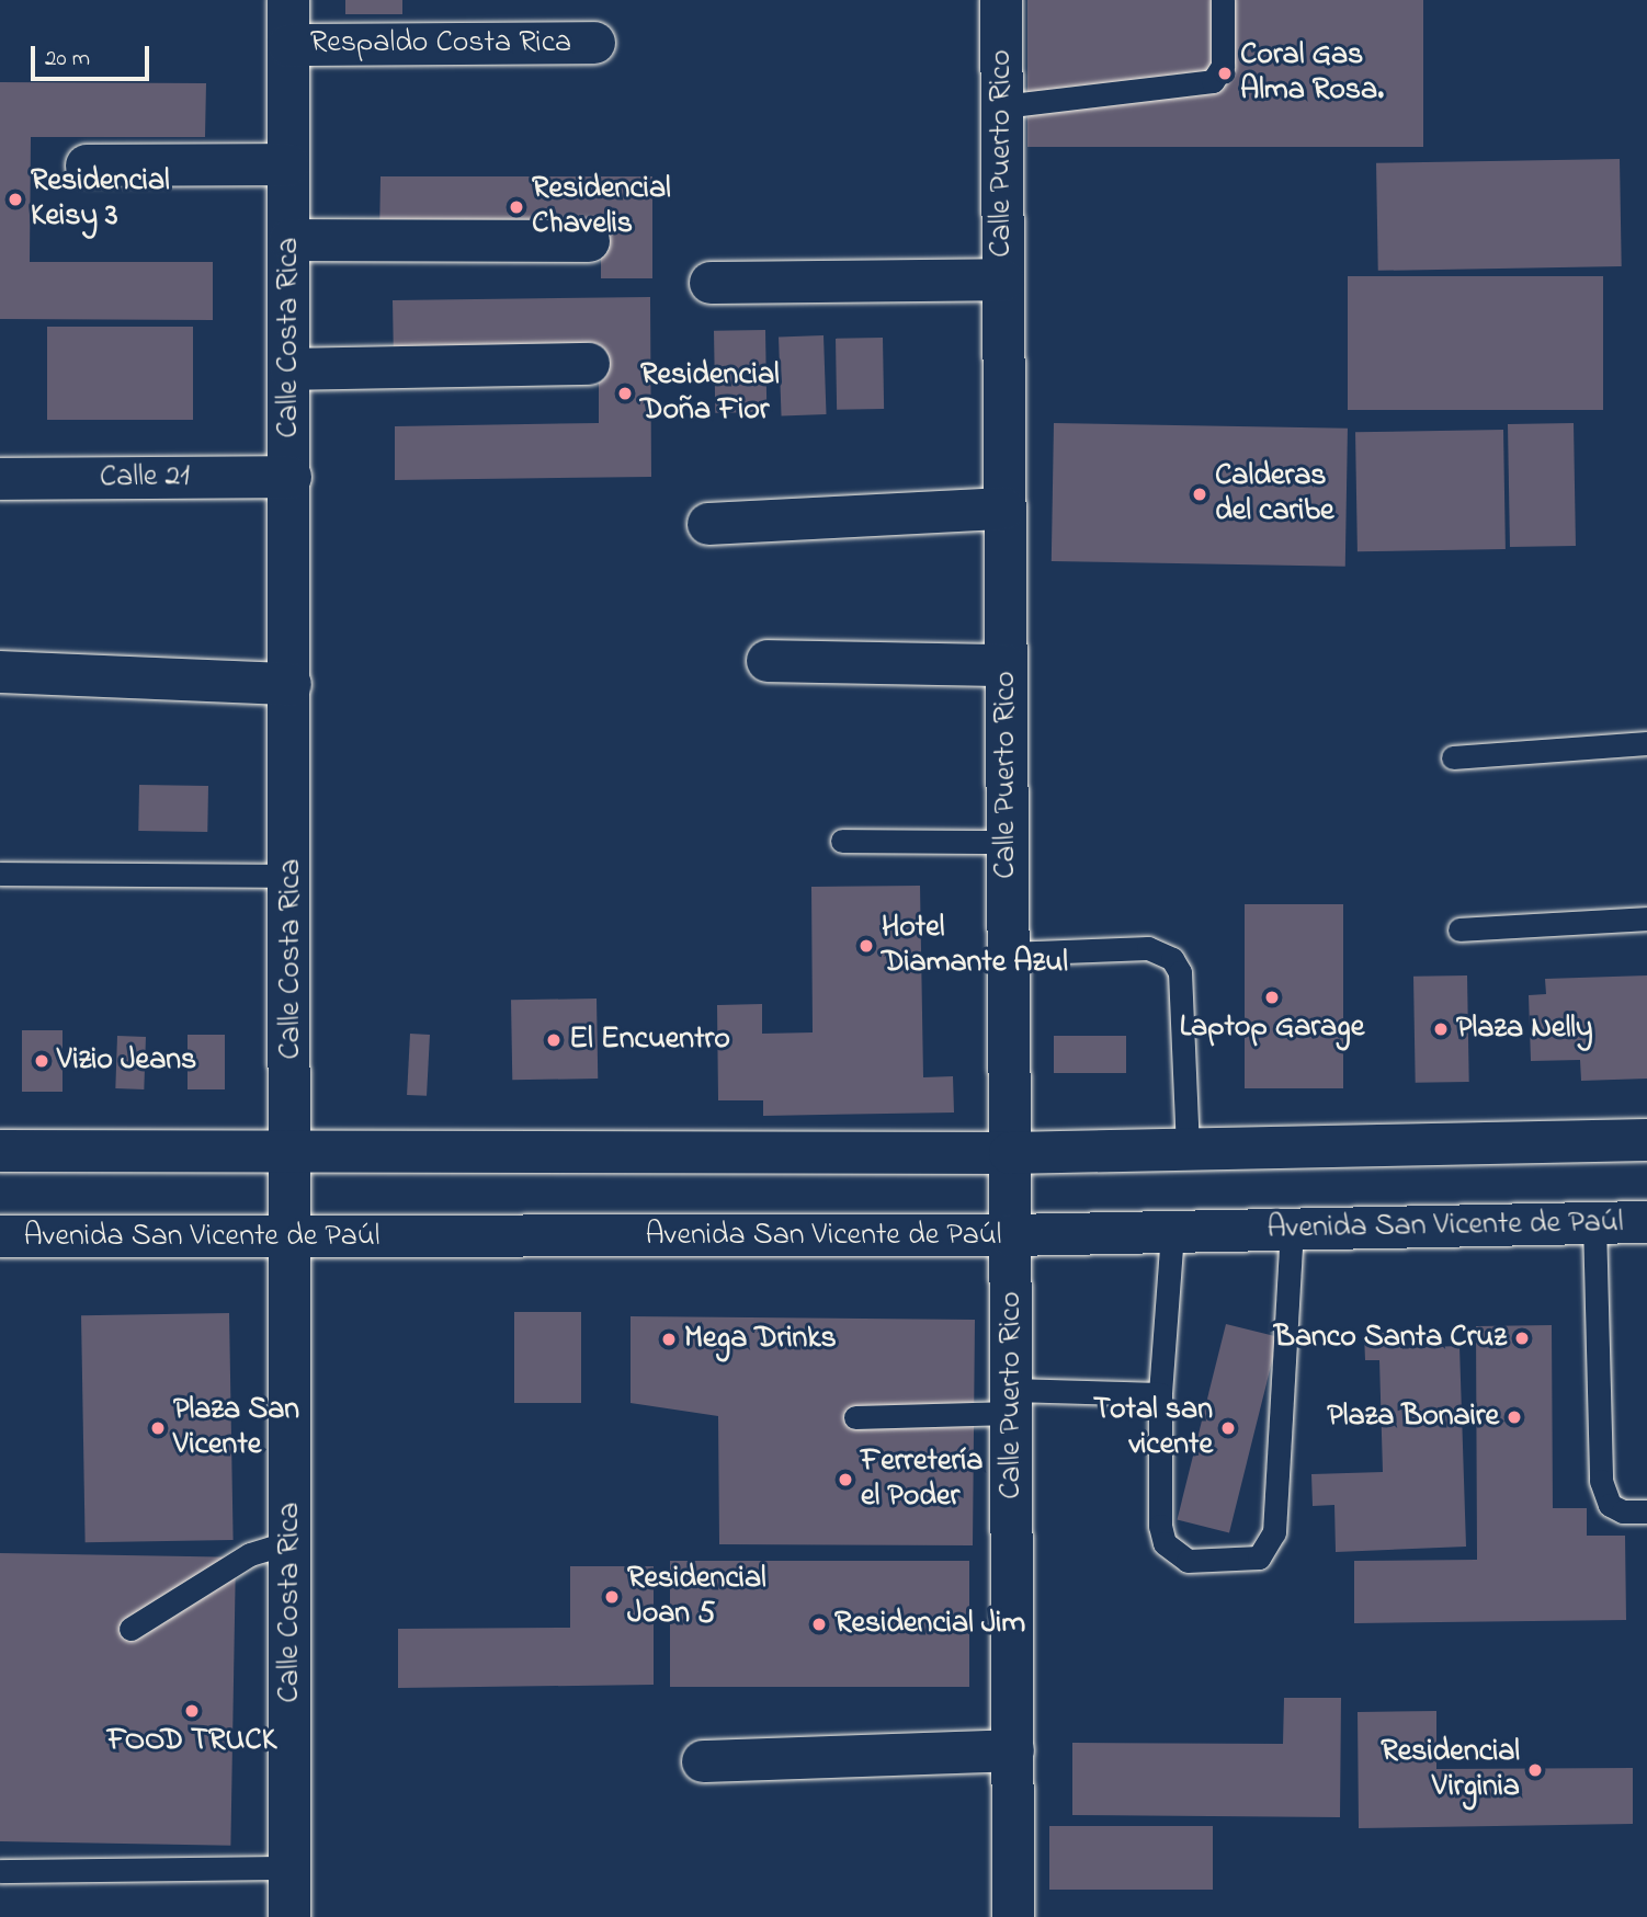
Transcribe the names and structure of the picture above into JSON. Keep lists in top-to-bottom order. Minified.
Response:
{"streets":{"street":["Respaldo Costa Rica","Calle Puerto Rico","Calle Costa Rica","Calle 21","Avenida San Vicente de Paúl"]},"crossings":[["Respaldo Costa Rica","Calle Costa Rica"],["Calle Puerto Rico","Avenida San Vicente de Paúl"],["Calle Costa Rica","Calle 21"],["Calle Costa Rica","Avenida San Vicente de Paúl"]],"places":["Coral Gas Alma Rosa.","Residencial Keisy 3","Residencial Chavelis","Residencial Doña Fior","Calderas del caribe","Hotel Diamante Azul","Laptop Garage","Plaza Nelly","El Encuentro","Vizio Jeans","Banco Santa Cruz","Mega Drinks","Plaza Bonaire","Plaza San Vicente","Total san vicente","Ferretería el Poder","Residencial Joan 5","Residencial Jim","FOOD TRUCK","Residencial Virginia"],"scale_bar":"20 m"}
